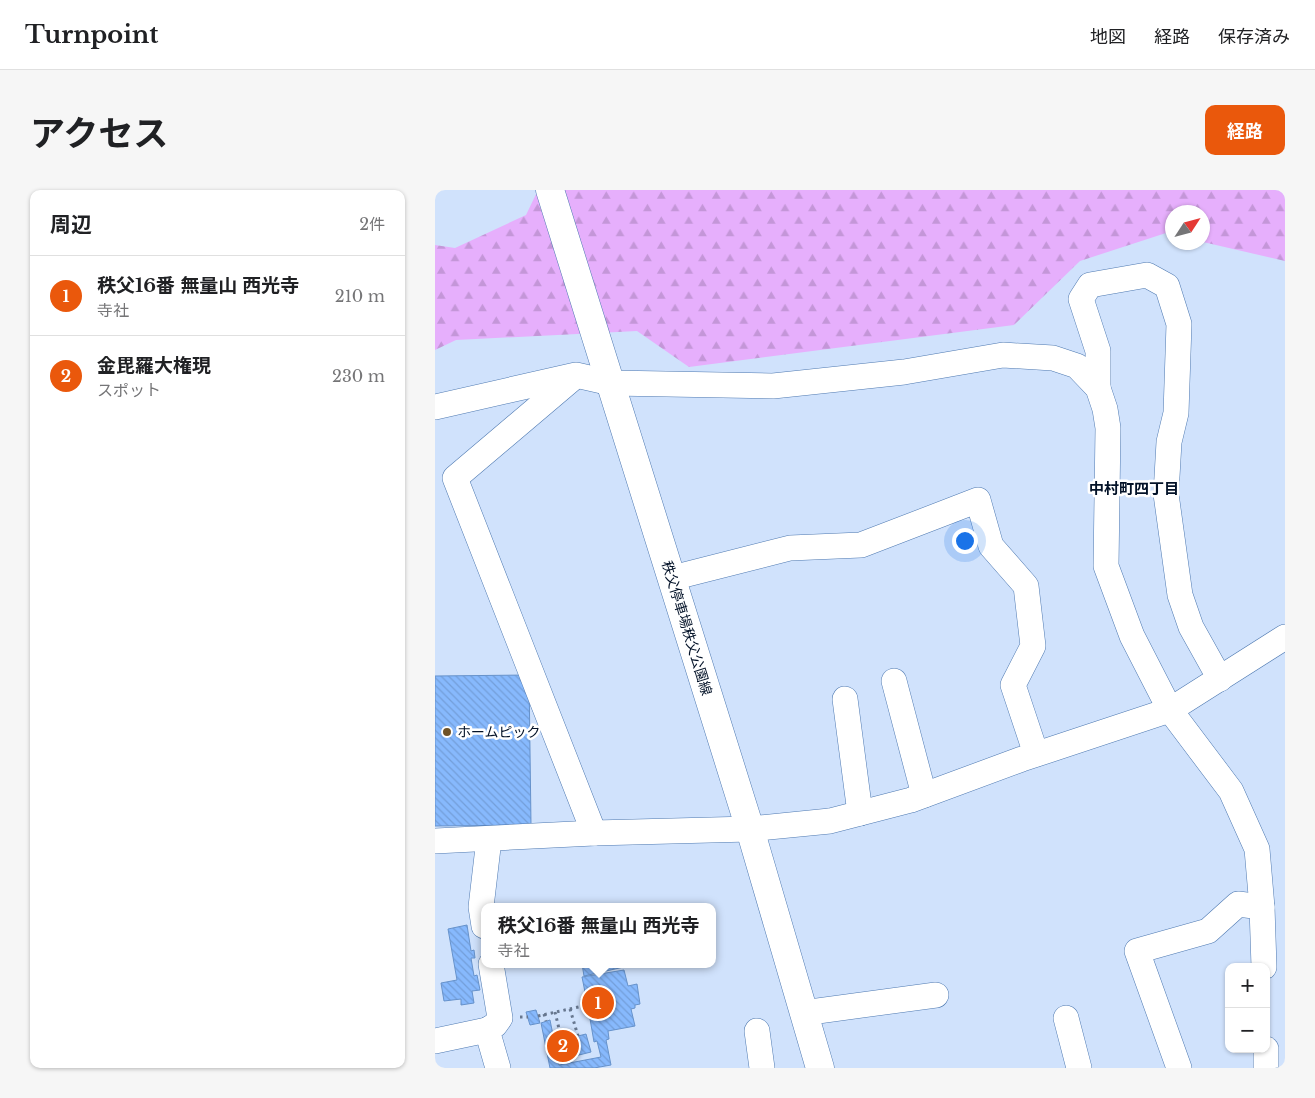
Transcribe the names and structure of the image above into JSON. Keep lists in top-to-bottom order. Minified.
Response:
{"streets":{"main road":["秩父停車場秩父公園線"]},"districts":["中村町四丁目"],"places":["ホームピック"],"north":"top right","page":{"header":"Turnpoint","nav":["地図","経路","保存済み"],"title":"アクセス","buttons":"経路","heading":["周辺","2件"],"list":[{"mark":"1","name":"秩父16番 無量山 西光寺","note":"寺社","value":"210 m"},{"mark":"2","name":"金毘羅大権現","note":"スポット","value":"230 m"}],"popup":["秩父16番 無量山 西光寺","寺社"],"map_buttons":["+","−"],"pins":["1","2"]}}
